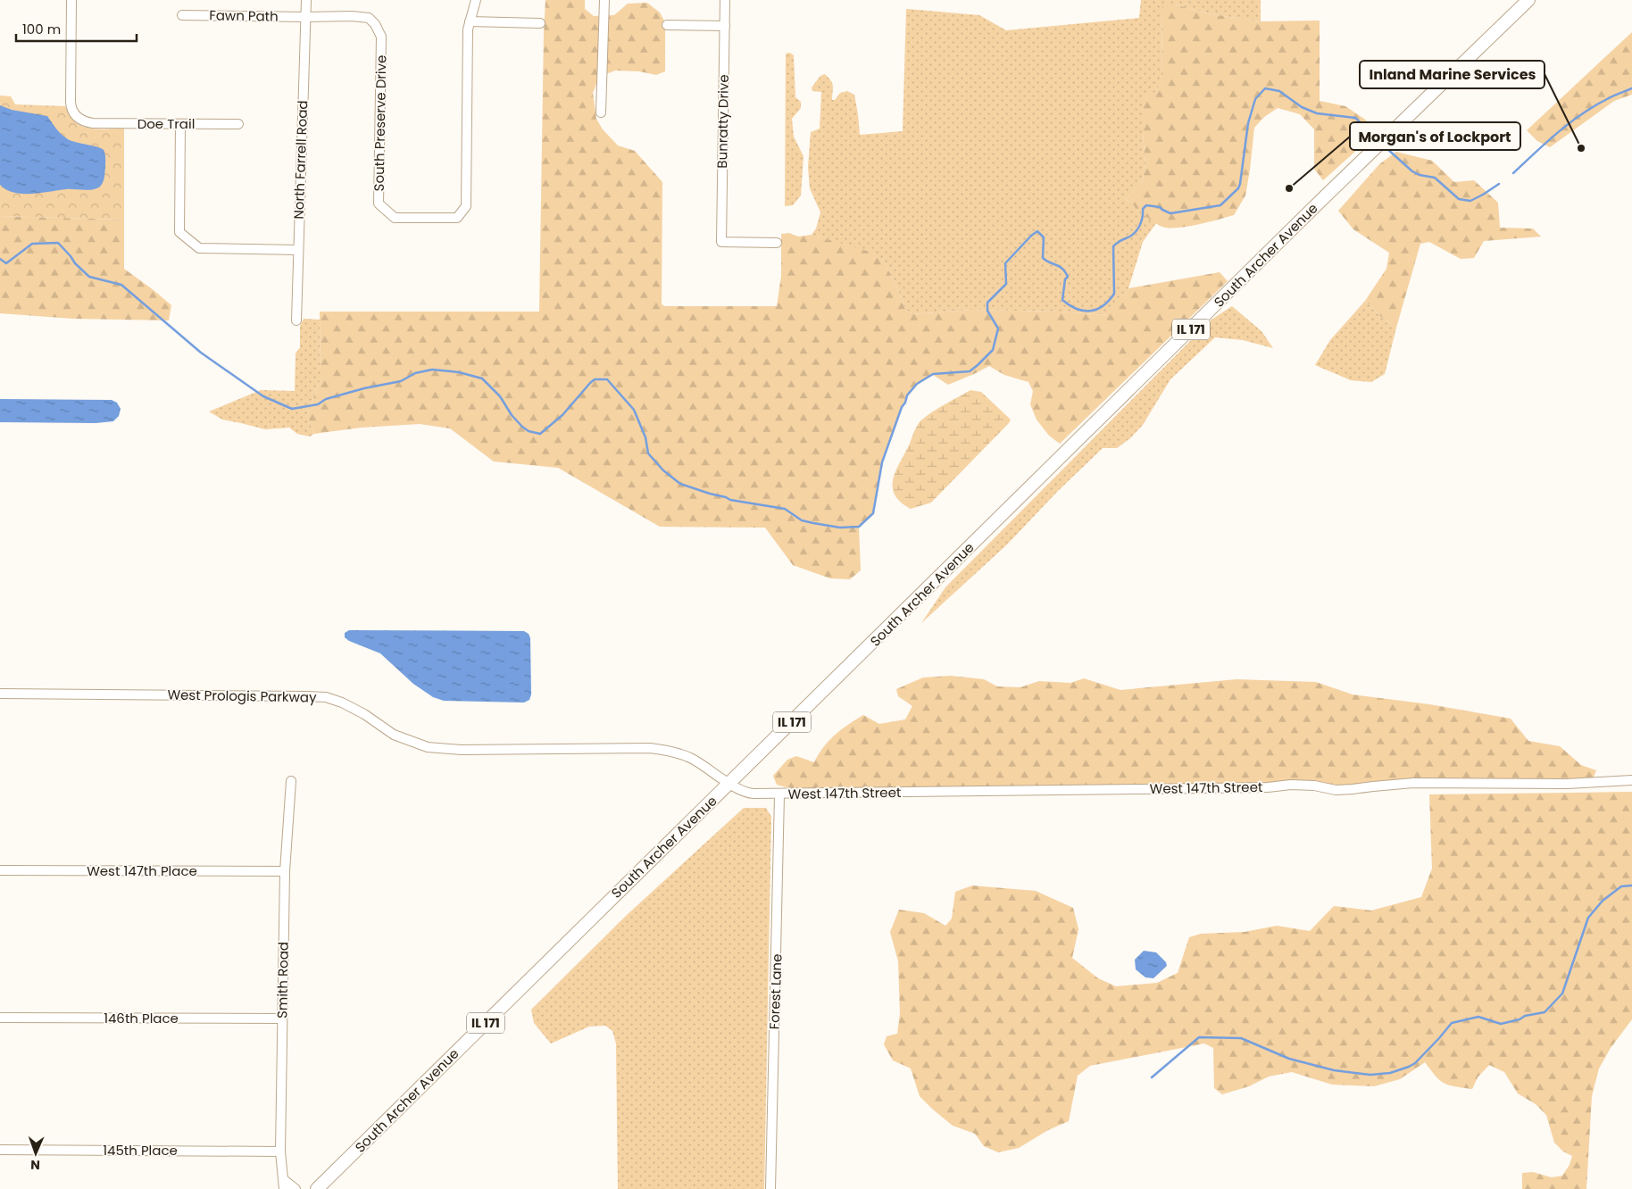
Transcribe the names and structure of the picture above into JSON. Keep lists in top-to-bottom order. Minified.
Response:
{"streets":{"main road":["South Archer Avenue","IL 171"],"street":["Fawn Path","Bunratty Drive","South Preserve Drive","Doe Trail","North Farrell Road","West Prologis Parkway","West 147th Street","West 147th Place","Smith Road","Forest Lane","146th Place","145th Place"]},"crossings":[["Fawn Path","South Preserve Drive"],["Fawn Path","North Farrell Road"],["South Preserve Drive","North Farrell Road"],["South Archer Avenue","West Prologis Parkway"],["West Prologis Parkway","West 147th Street"],["West Prologis Parkway","Forest Lane"],["West 147th Street","Forest Lane"],["West 147th Place","Smith Road"],["Smith Road","146th Place"],["Smith Road","145th Place"]],"places":["Inland Marine Services","Morgan's of Lockport"],"scale_bar":"100 m","north":"bottom"}
